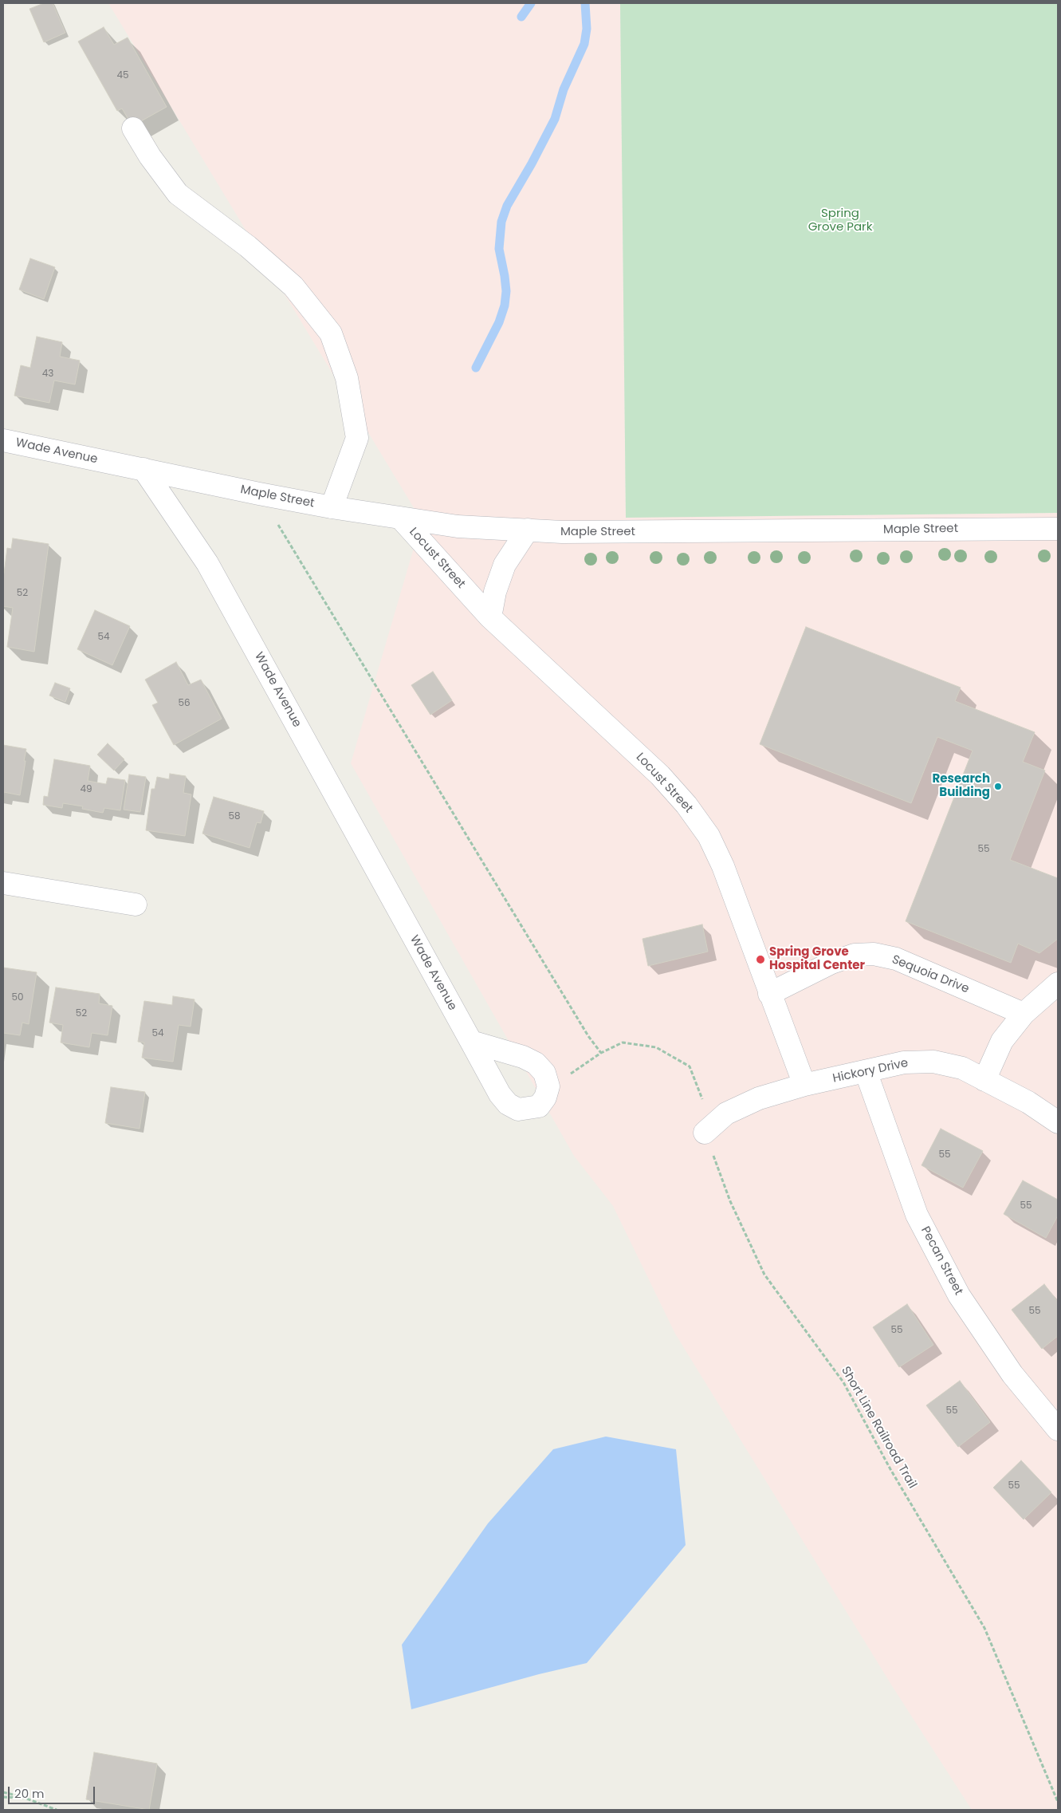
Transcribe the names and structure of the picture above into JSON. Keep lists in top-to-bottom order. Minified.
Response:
{"streets":{"street":["Wade Avenue","Maple Street","Locust Street","Sequoia Drive","Hickory Drive","Pecan Street"],"path":["Short Line Railroad Trail"]},"crossings":[["Wade Avenue","Maple Street"],["Maple Street","Locust Street"],["Locust Street","Sequoia Drive"],["Locust Street","Hickory Drive"],["Hickory Drive","Pecan Street"],["Hickory Drive","Short Line Railroad Trail"]],"parks":["Spring Grove Park"],"places":["Research Building","Spring Grove Hospital Center"],"house_numbers":["45","43","52","54","56","49","58","55","50","52","54","55","55","55","55","55","55"],"scale_bar":"20 m"}
